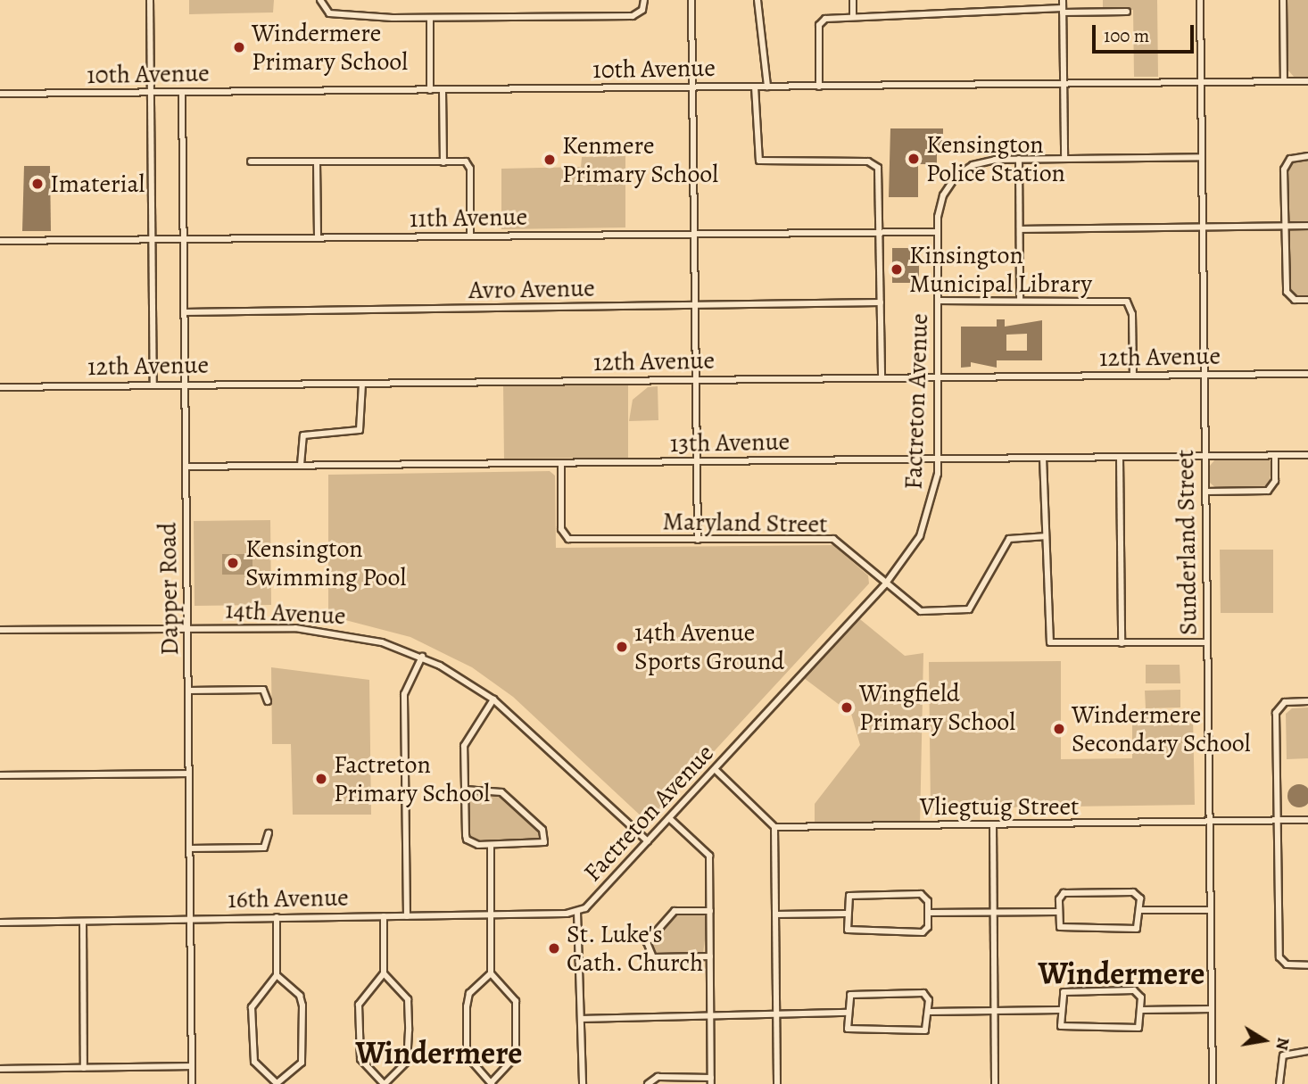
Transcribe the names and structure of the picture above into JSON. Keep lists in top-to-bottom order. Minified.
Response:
{"streets":{"street":["10th Avenue","11th Avenue","Avro Avenue","12th Avenue","Factreton Avenue","13th Avenue","Maryland Street","Sunderland Street","Dapper Road","14th Avenue","Vliegtuig Street","16th Avenue"]},"crossings":[["10th Avenue","Sunderland Street"],["10th Avenue","Dapper Road"],["11th Avenue","Factreton Avenue"],["11th Avenue","Dapper Road"],["Avro Avenue","Dapper Road"],["12th Avenue","Factreton Avenue"],["12th Avenue","Sunderland Street"],["12th Avenue","Dapper Road"],["Factreton Avenue","13th Avenue"],["Factreton Avenue","Maryland Street"],["Factreton Avenue","Sunderland Street"],["Factreton Avenue","14th Avenue"],["Factreton Avenue","16th Avenue"],["13th Avenue","Maryland Street"],["13th Avenue","Sunderland Street"],["13th Avenue","Dapper Road"],["Sunderland Street","Vliegtuig Street"],["Dapper Road","14th Avenue"],["Dapper Road","16th Avenue"]],"districts":["Windermere","Windermere"],"places":["Windermere Primary School","Kensington Police Station","Kenmere Primary School","Imaterial","Kinsington Municipal Library","Kensington Swimming Pool","14th Avenue Sports Ground","Wingfield Primary School","Windermere Secondary School","Factreton Primary School","St. Luke's Cath. Church"],"scale_bar":"100 m","north":"right"}
